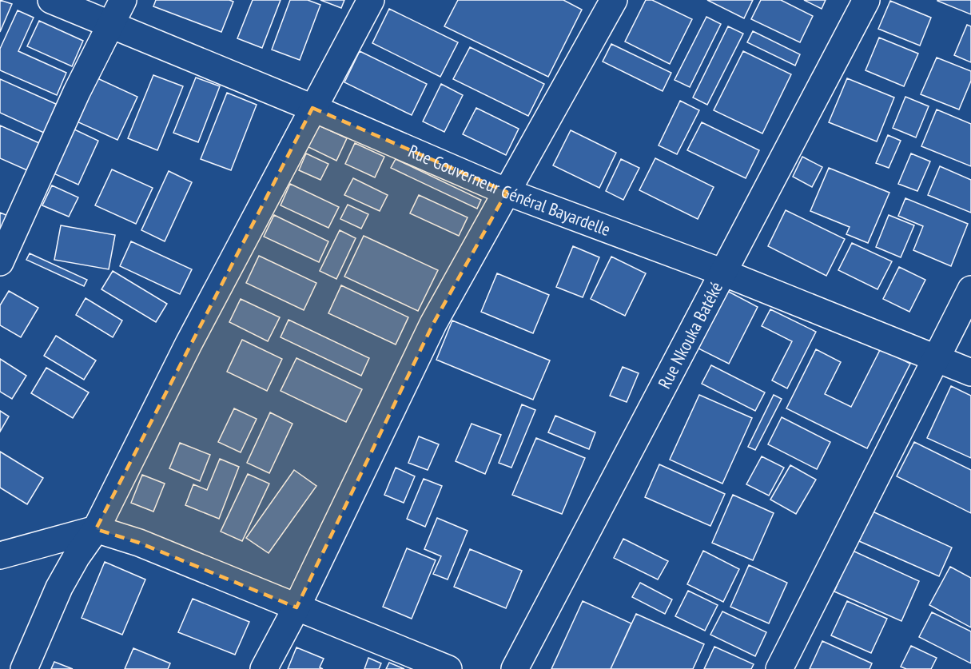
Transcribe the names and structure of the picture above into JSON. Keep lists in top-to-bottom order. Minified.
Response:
{"streets":{"street":["Rue Gouverneur Général Bayardelle","Rue Nkouka Batéké"]},"crossings":[["Rue Gouverneur Général Bayardelle","Rue Nkouka Batéké"]]}
